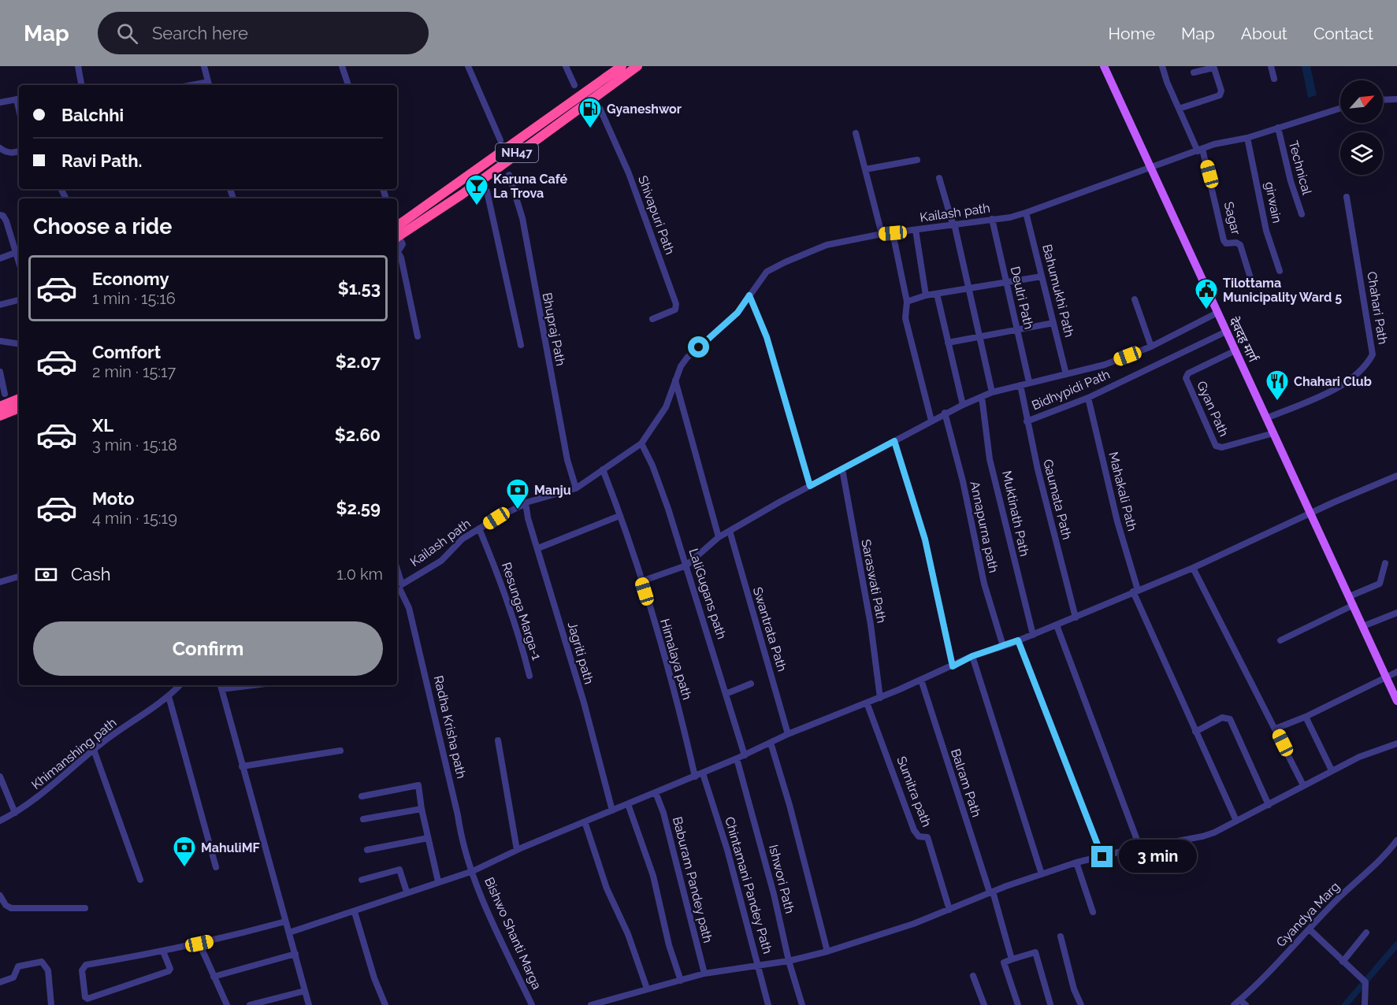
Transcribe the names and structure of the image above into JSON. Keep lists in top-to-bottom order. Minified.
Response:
{"streets":{"highway":["NH47"],"main road":["देवदह मार्ग"],"street":["Technical","girwain","Kailash path","Shivapuri Path","Sagar","Bahumukhi Path","Deulri Path","Chahari Path","Bhupraj Path","Bidhypidi Path","Gyan Path","Mahakali Path","Gaumata Path","Muktinath Path","Annapurna path","Saraswati Path","LaliGugans path","Resunga Marga-1","Swantrata Path","Jagriti path","Himalaya path","Radha Krisha path","Khimanshing path","Balram Path","Sumitra path","Ishwori Path","Baburam Pandey path","Chintamani Pandey Path","Gyandya Marg","Bishwo Shanti Marga"]},"crossings":[["Technical","Kailash path"],["girwain","Kailash path"],["Kailash path","Sagar"],["Kailash path","Bahumukhi Path"],["Kailash path","Deulri Path"],["Kailash path","Bhupraj Path"],["Kailash path","देवदह मार्ग"],["Kailash path","LaliGugans path"],["Kailash path","Resunga Marga-1"],["Kailash path","Jagriti path"],["Kailash path","Himalaya path"],["Kailash path","Radha Krisha path"],["Chahari Path","देवदह मार्ग"],["देवदह मार्ग","Bidhypidi Path"],["देवदह मार्ग","Gyan Path"],["Bidhypidi Path","Mahakali Path"],["Bidhypidi Path","Gaumata Path"],["Radha Krisha path","Bishwo Shanti Marga"]],"places":{"fuel station":["Gyaneshwor"],"bar":["Karuna Café La Trova"],"public building":["Tilottama Municipality Ward 5"],"restaurant":["Chahari Club"],"bank":["Manju","MahuliMF"]},"north":"top right","page":{"header":"Map","search":"Search here","nav":["Home","Map","About","Contact"],"banner":["Balchhi","Ravi Path."],"heading":"Choose a ride","list":[{"name":"Economy","note":"1 min · 15:16","value":"$1.53"},{"name":"Comfort","note":"2 min · 15:17","value":"$2.07"},{"name":"XL","note":"3 min · 15:18","value":"$2.60"},{"name":"Moto","note":"4 min · 15:19","value":"$2.59"}],"pay":["Cash","1.0 km"],"buttons":"Confirm","bubble":"3 min"}}
